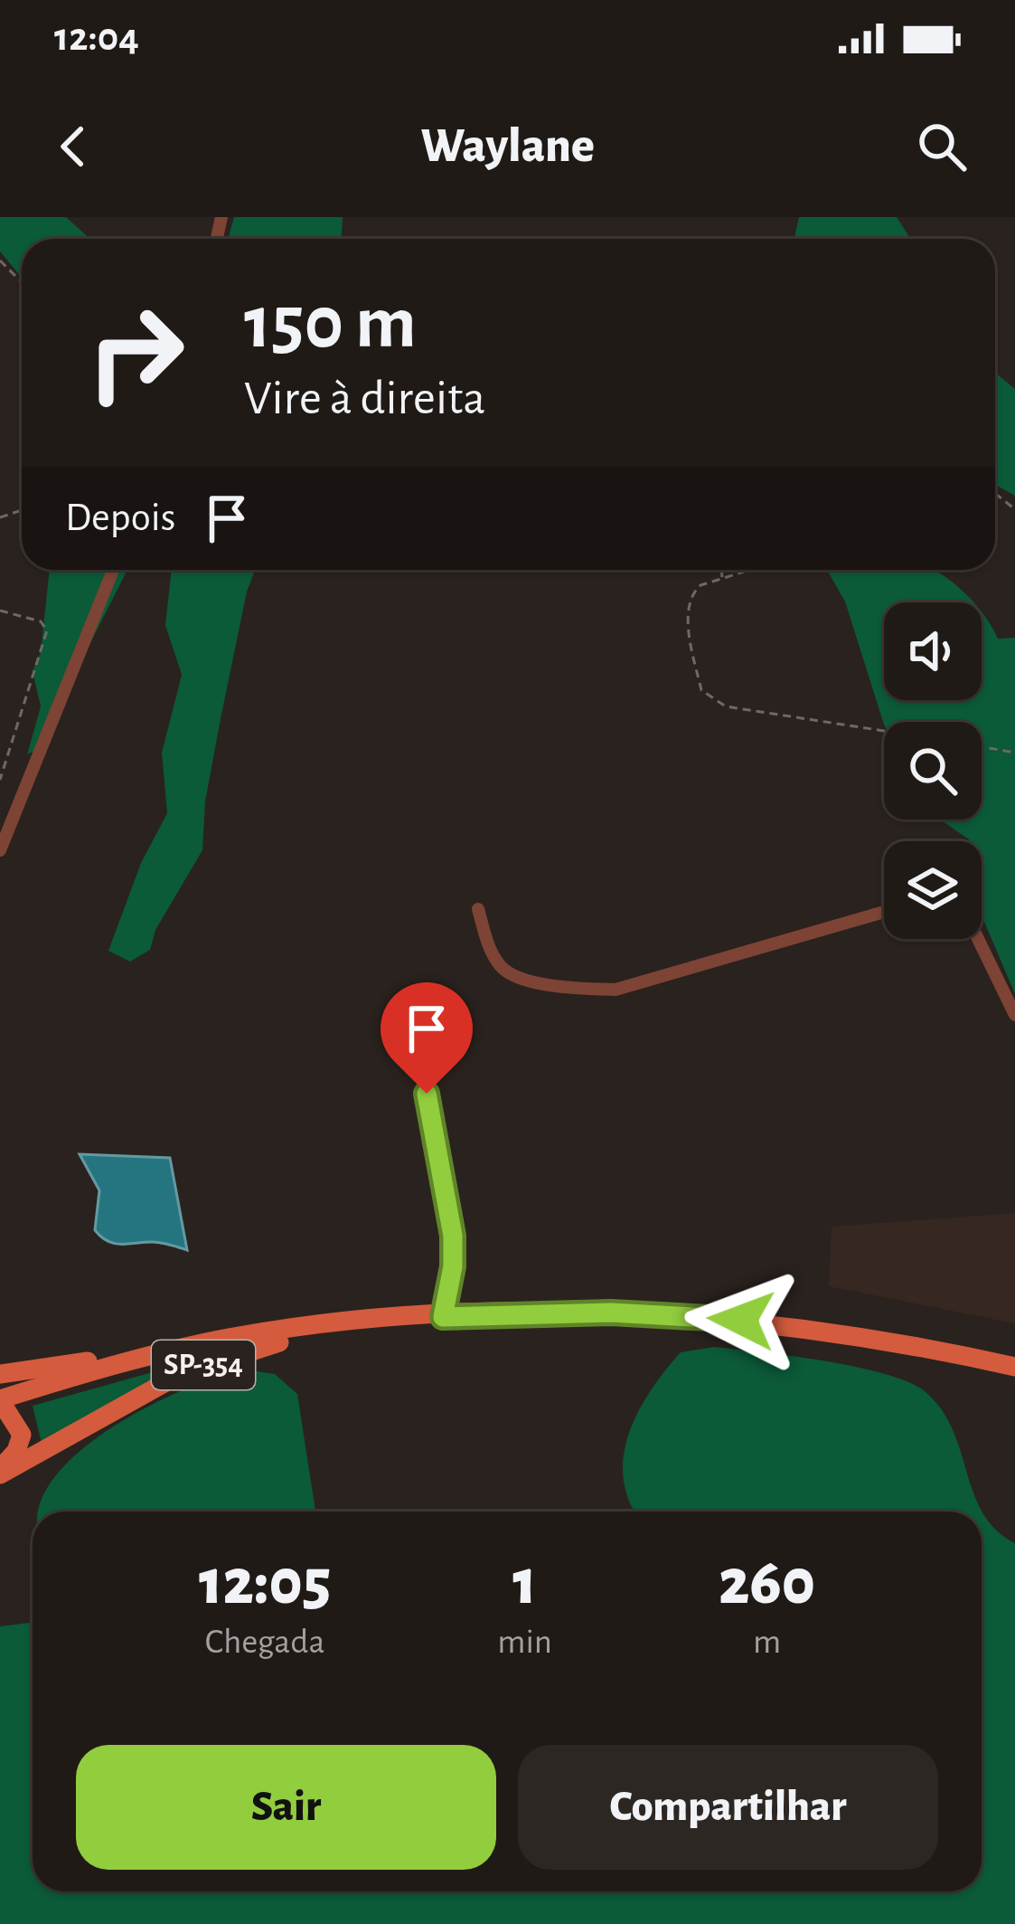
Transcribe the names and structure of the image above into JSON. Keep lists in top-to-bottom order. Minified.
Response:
{"streets":{"main road":["SP-354"]},"page":{"status":"12:04","header":"Waylane","turn":["150 m","Vire à direita"],"then":"Depois","eta":["12:05","Chegada","1","min","260","m"],"buttons":["Sair","Compartilhar"]}}
